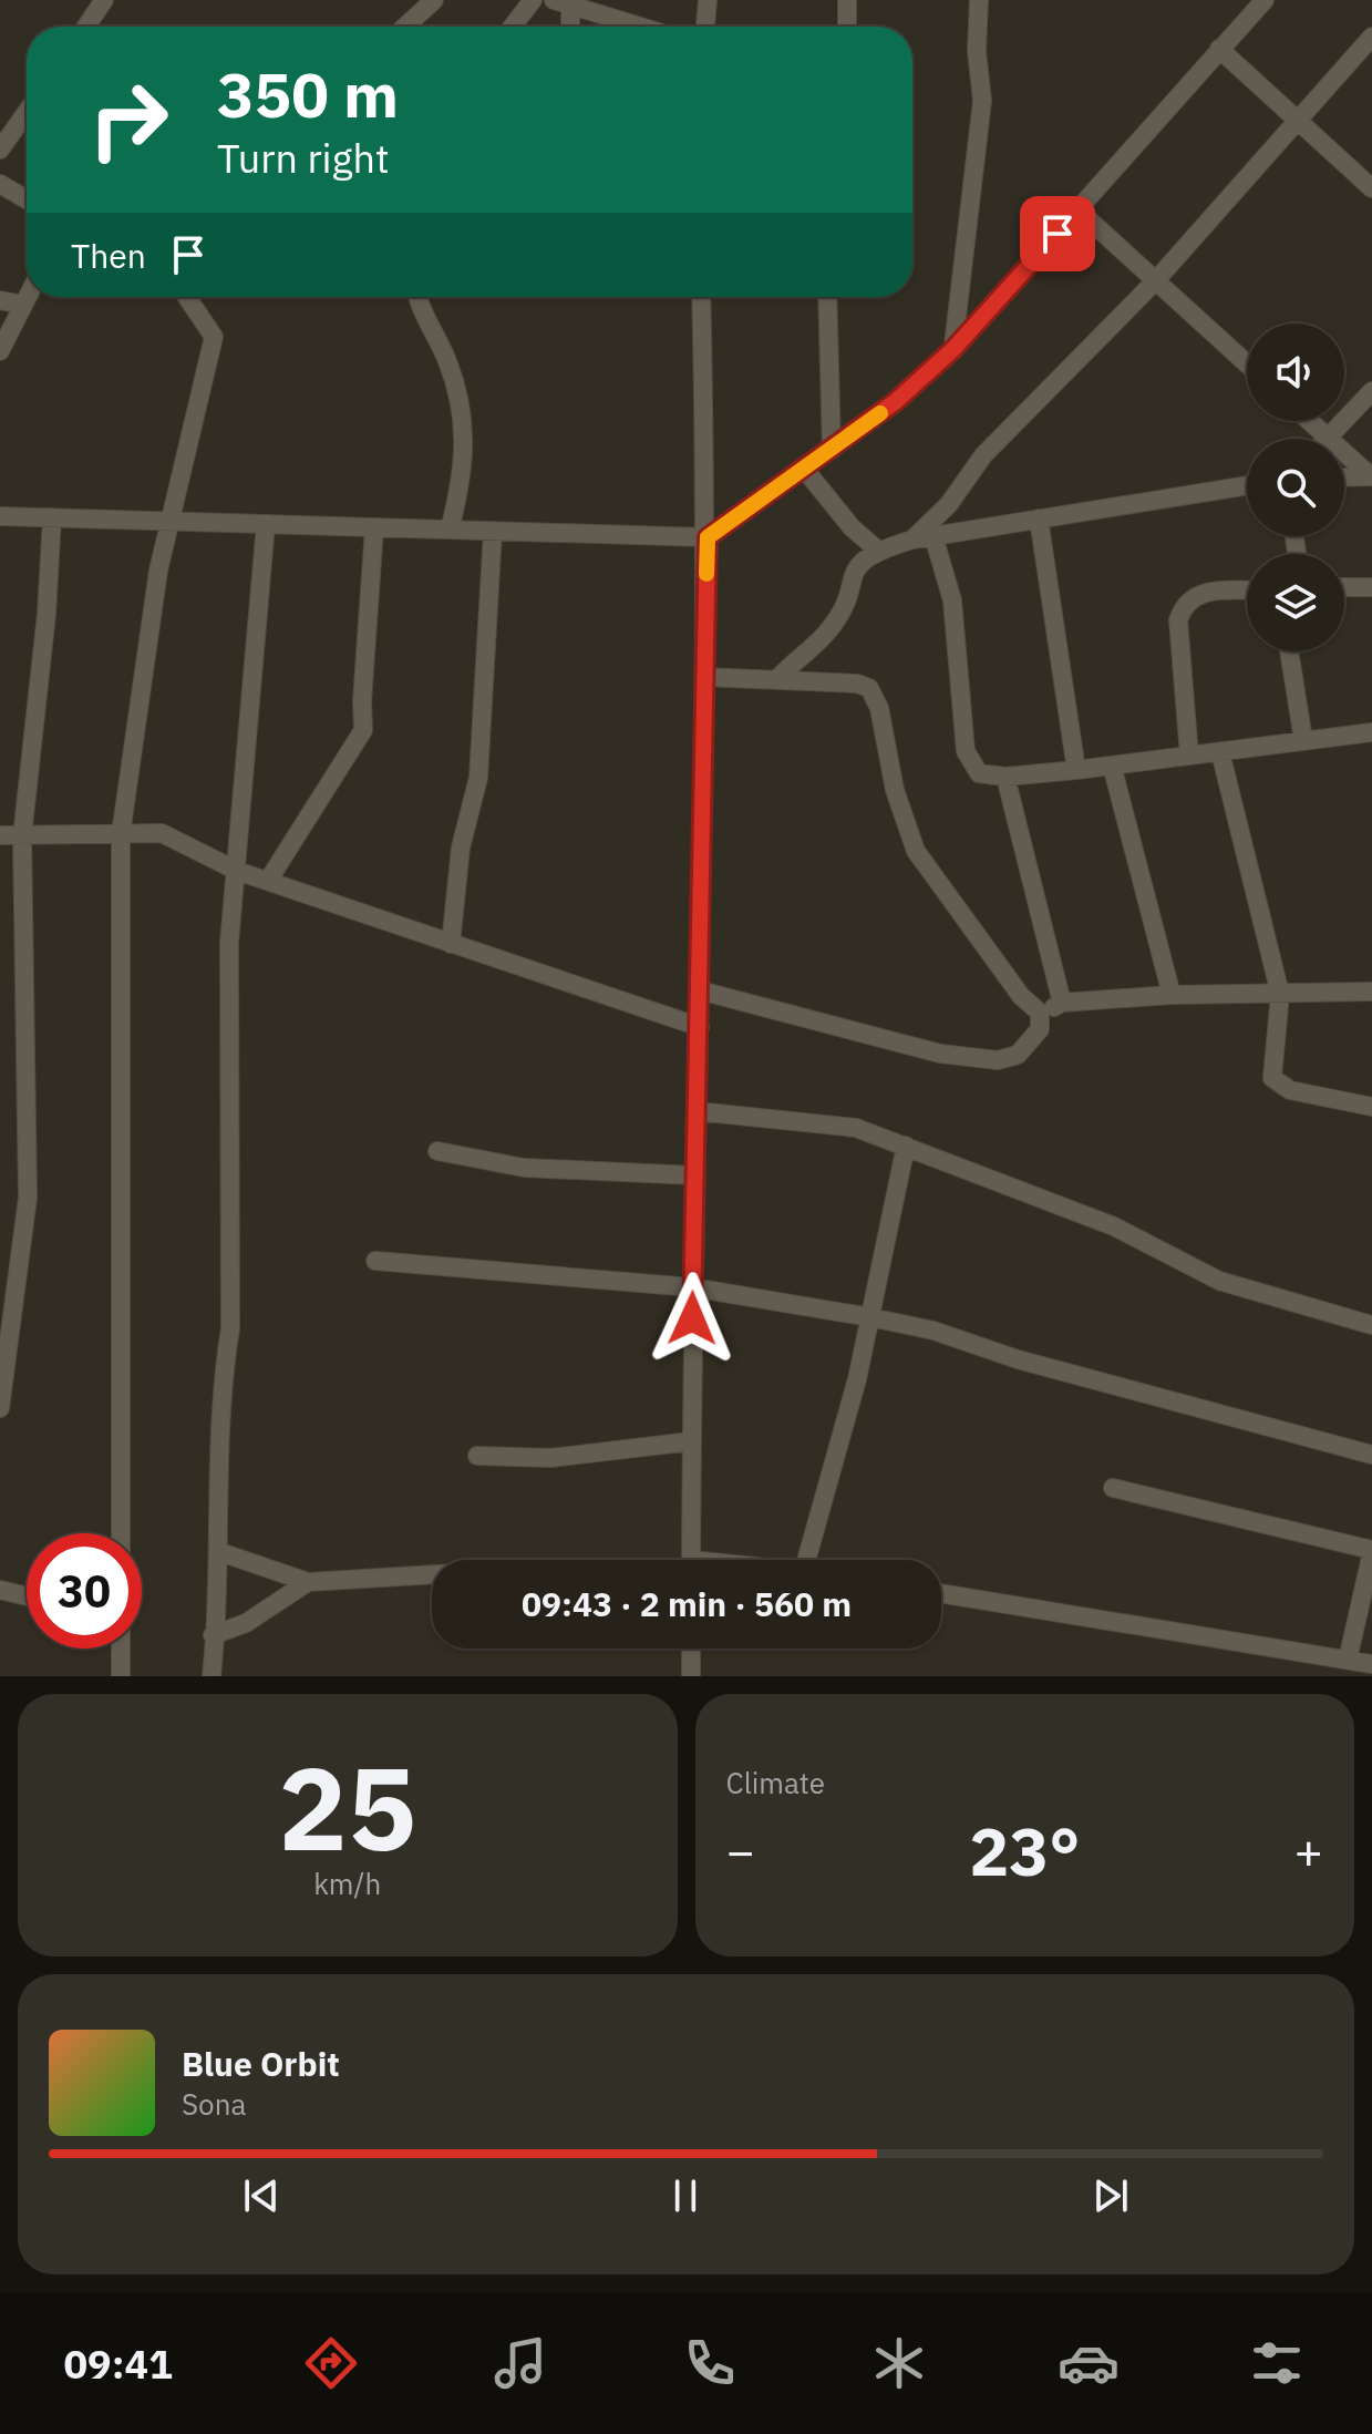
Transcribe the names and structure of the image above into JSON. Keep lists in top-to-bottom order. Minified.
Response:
{"page":{"turn":["350 m","Turn right"],"then":"Then","limit":"30","trip":"09:43 · 2 min · 560 m","tile":[["25","km/h"],"Climate"],"heat":["−","23°","+"],"song":["Blue Orbit","Sona"],"tabs":"09:41"}}
